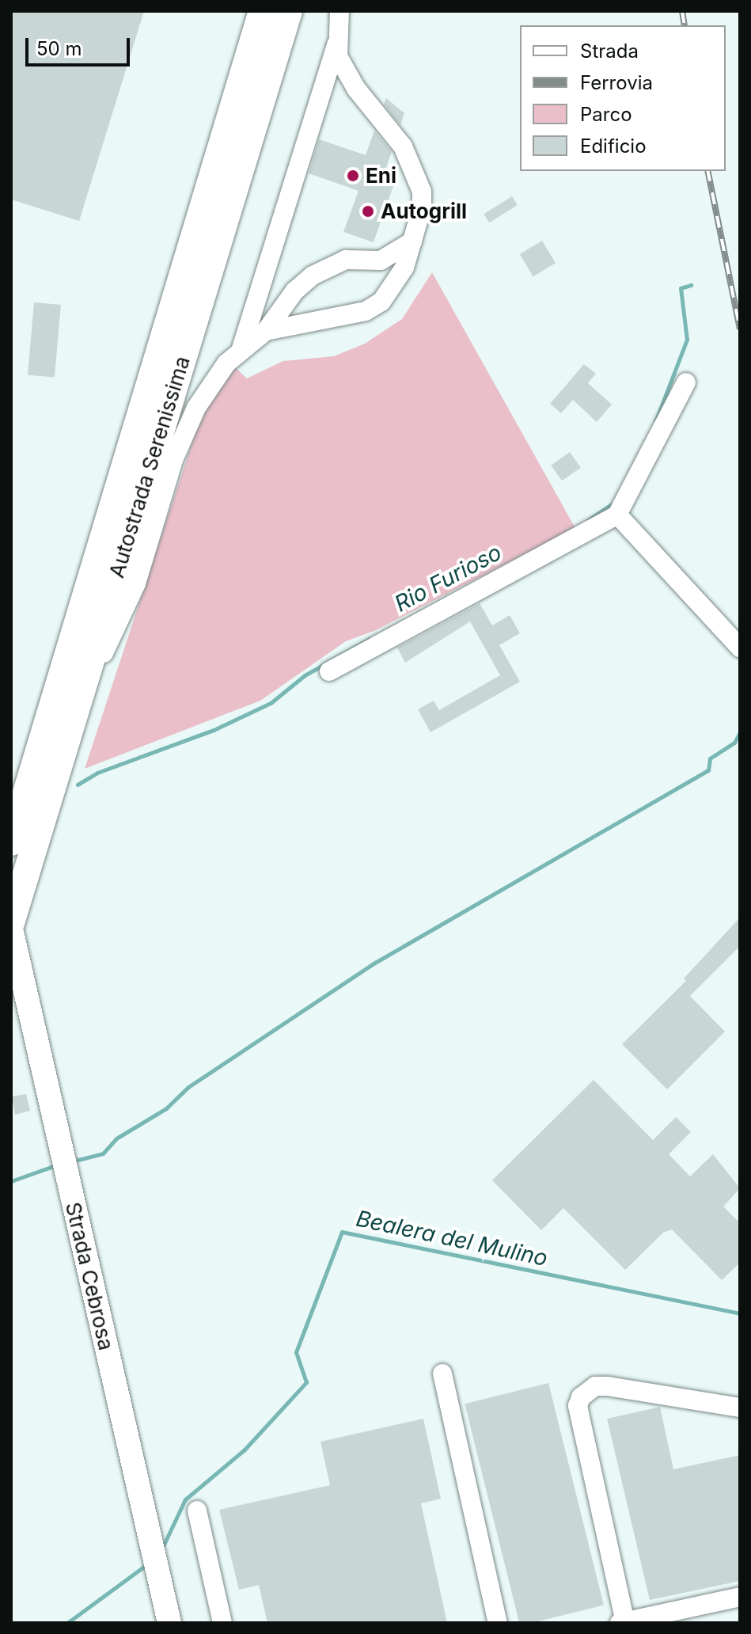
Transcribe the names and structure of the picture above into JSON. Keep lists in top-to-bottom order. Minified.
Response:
{"streets":{"highway":["Autostrada Serenissima"],"main road":["Strada Cebrosa"]},"water":["Rio Furioso","Bealera del Mulino"],"places":["Eni","Autogrill"],"legend":["Strada","Ferrovia","Parco","Edificio"],"scale_bar":"50 m"}
